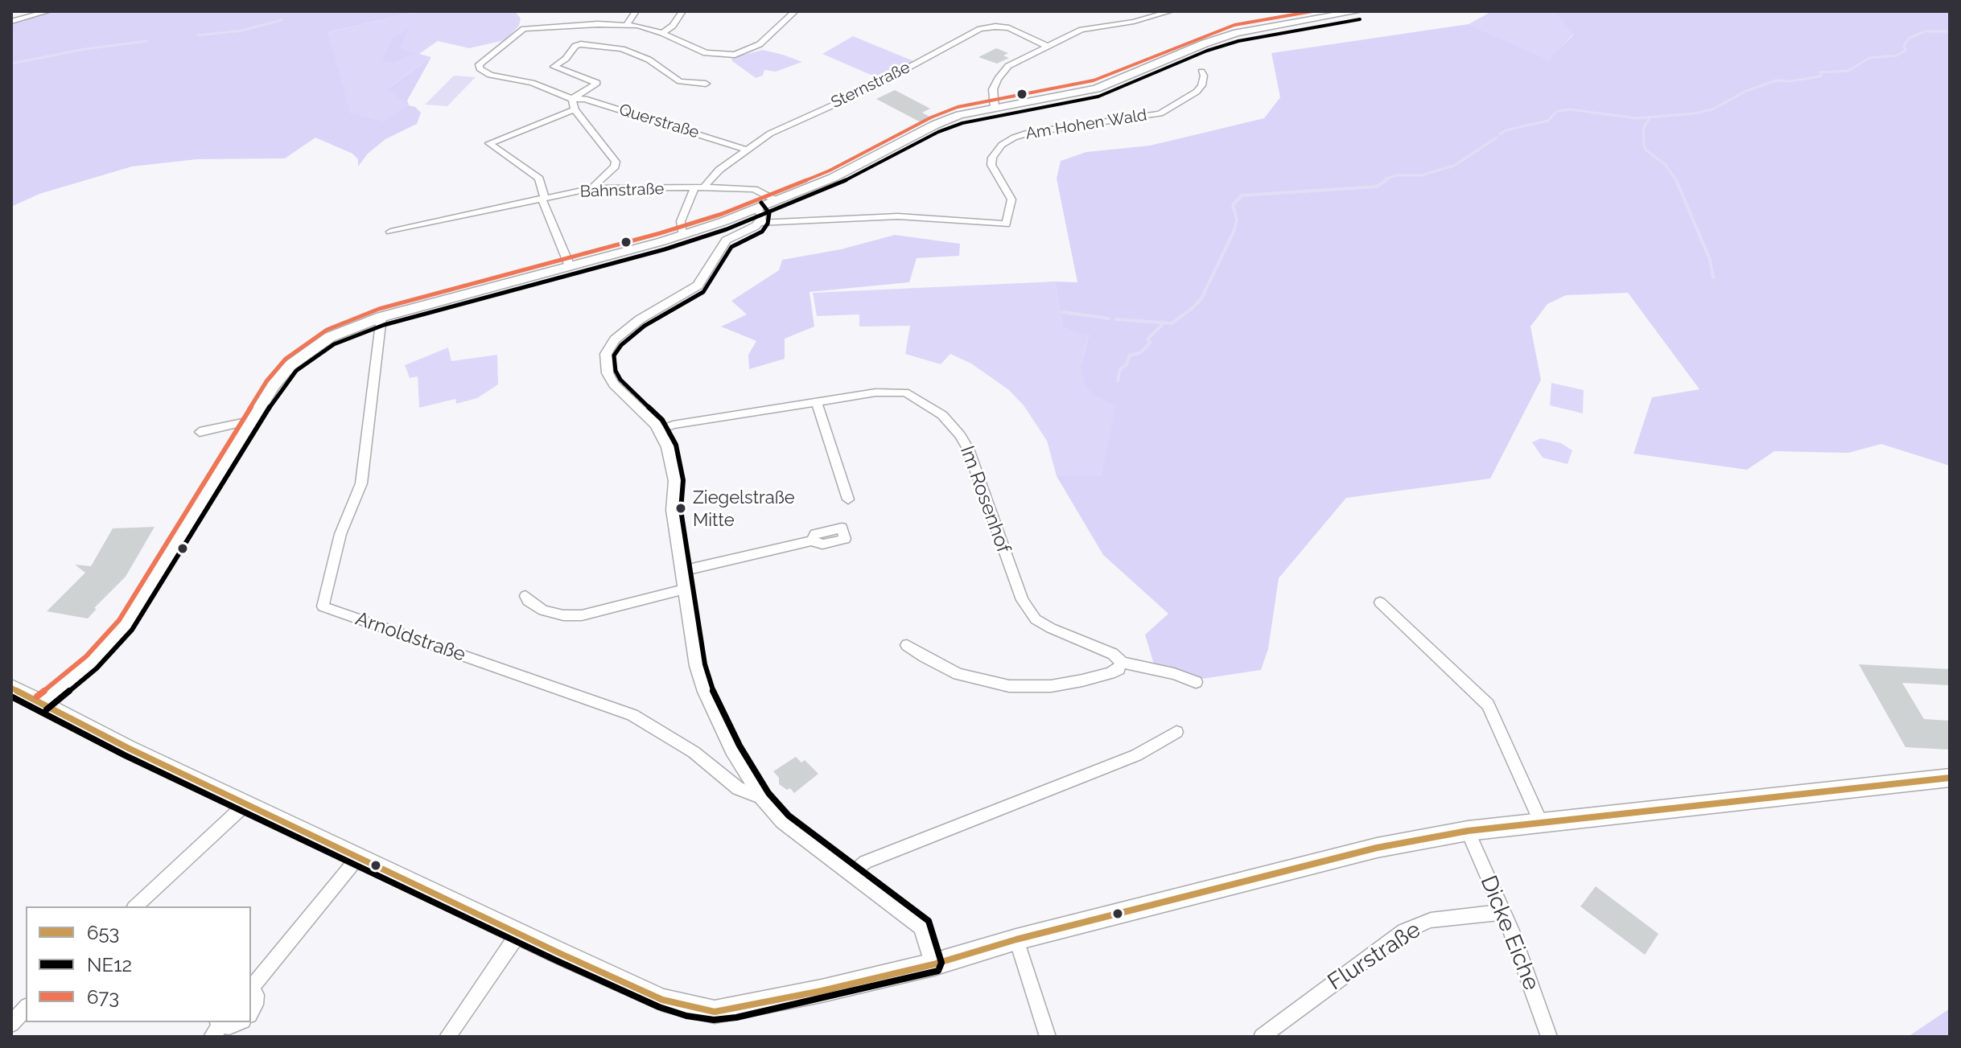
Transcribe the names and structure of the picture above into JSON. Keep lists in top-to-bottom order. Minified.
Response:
{"streets":{"street":["Sternstraße","Querstraße","Am Hohen Wald","Bahnstraße","Im Rosenhof","Arnoldstraße","Dicke Eiche","Flurstraße"]},"crossings":[["Sternstraße","Querstraße"],["Sternstraße","Bahnstraße"],["Dicke Eiche","Flurstraße"]],"places":["Ziegelstraße Mitte"],"lines":["transit line 673","transit line NE12","transit line 653"],"legend":["653","NE12","673"]}
